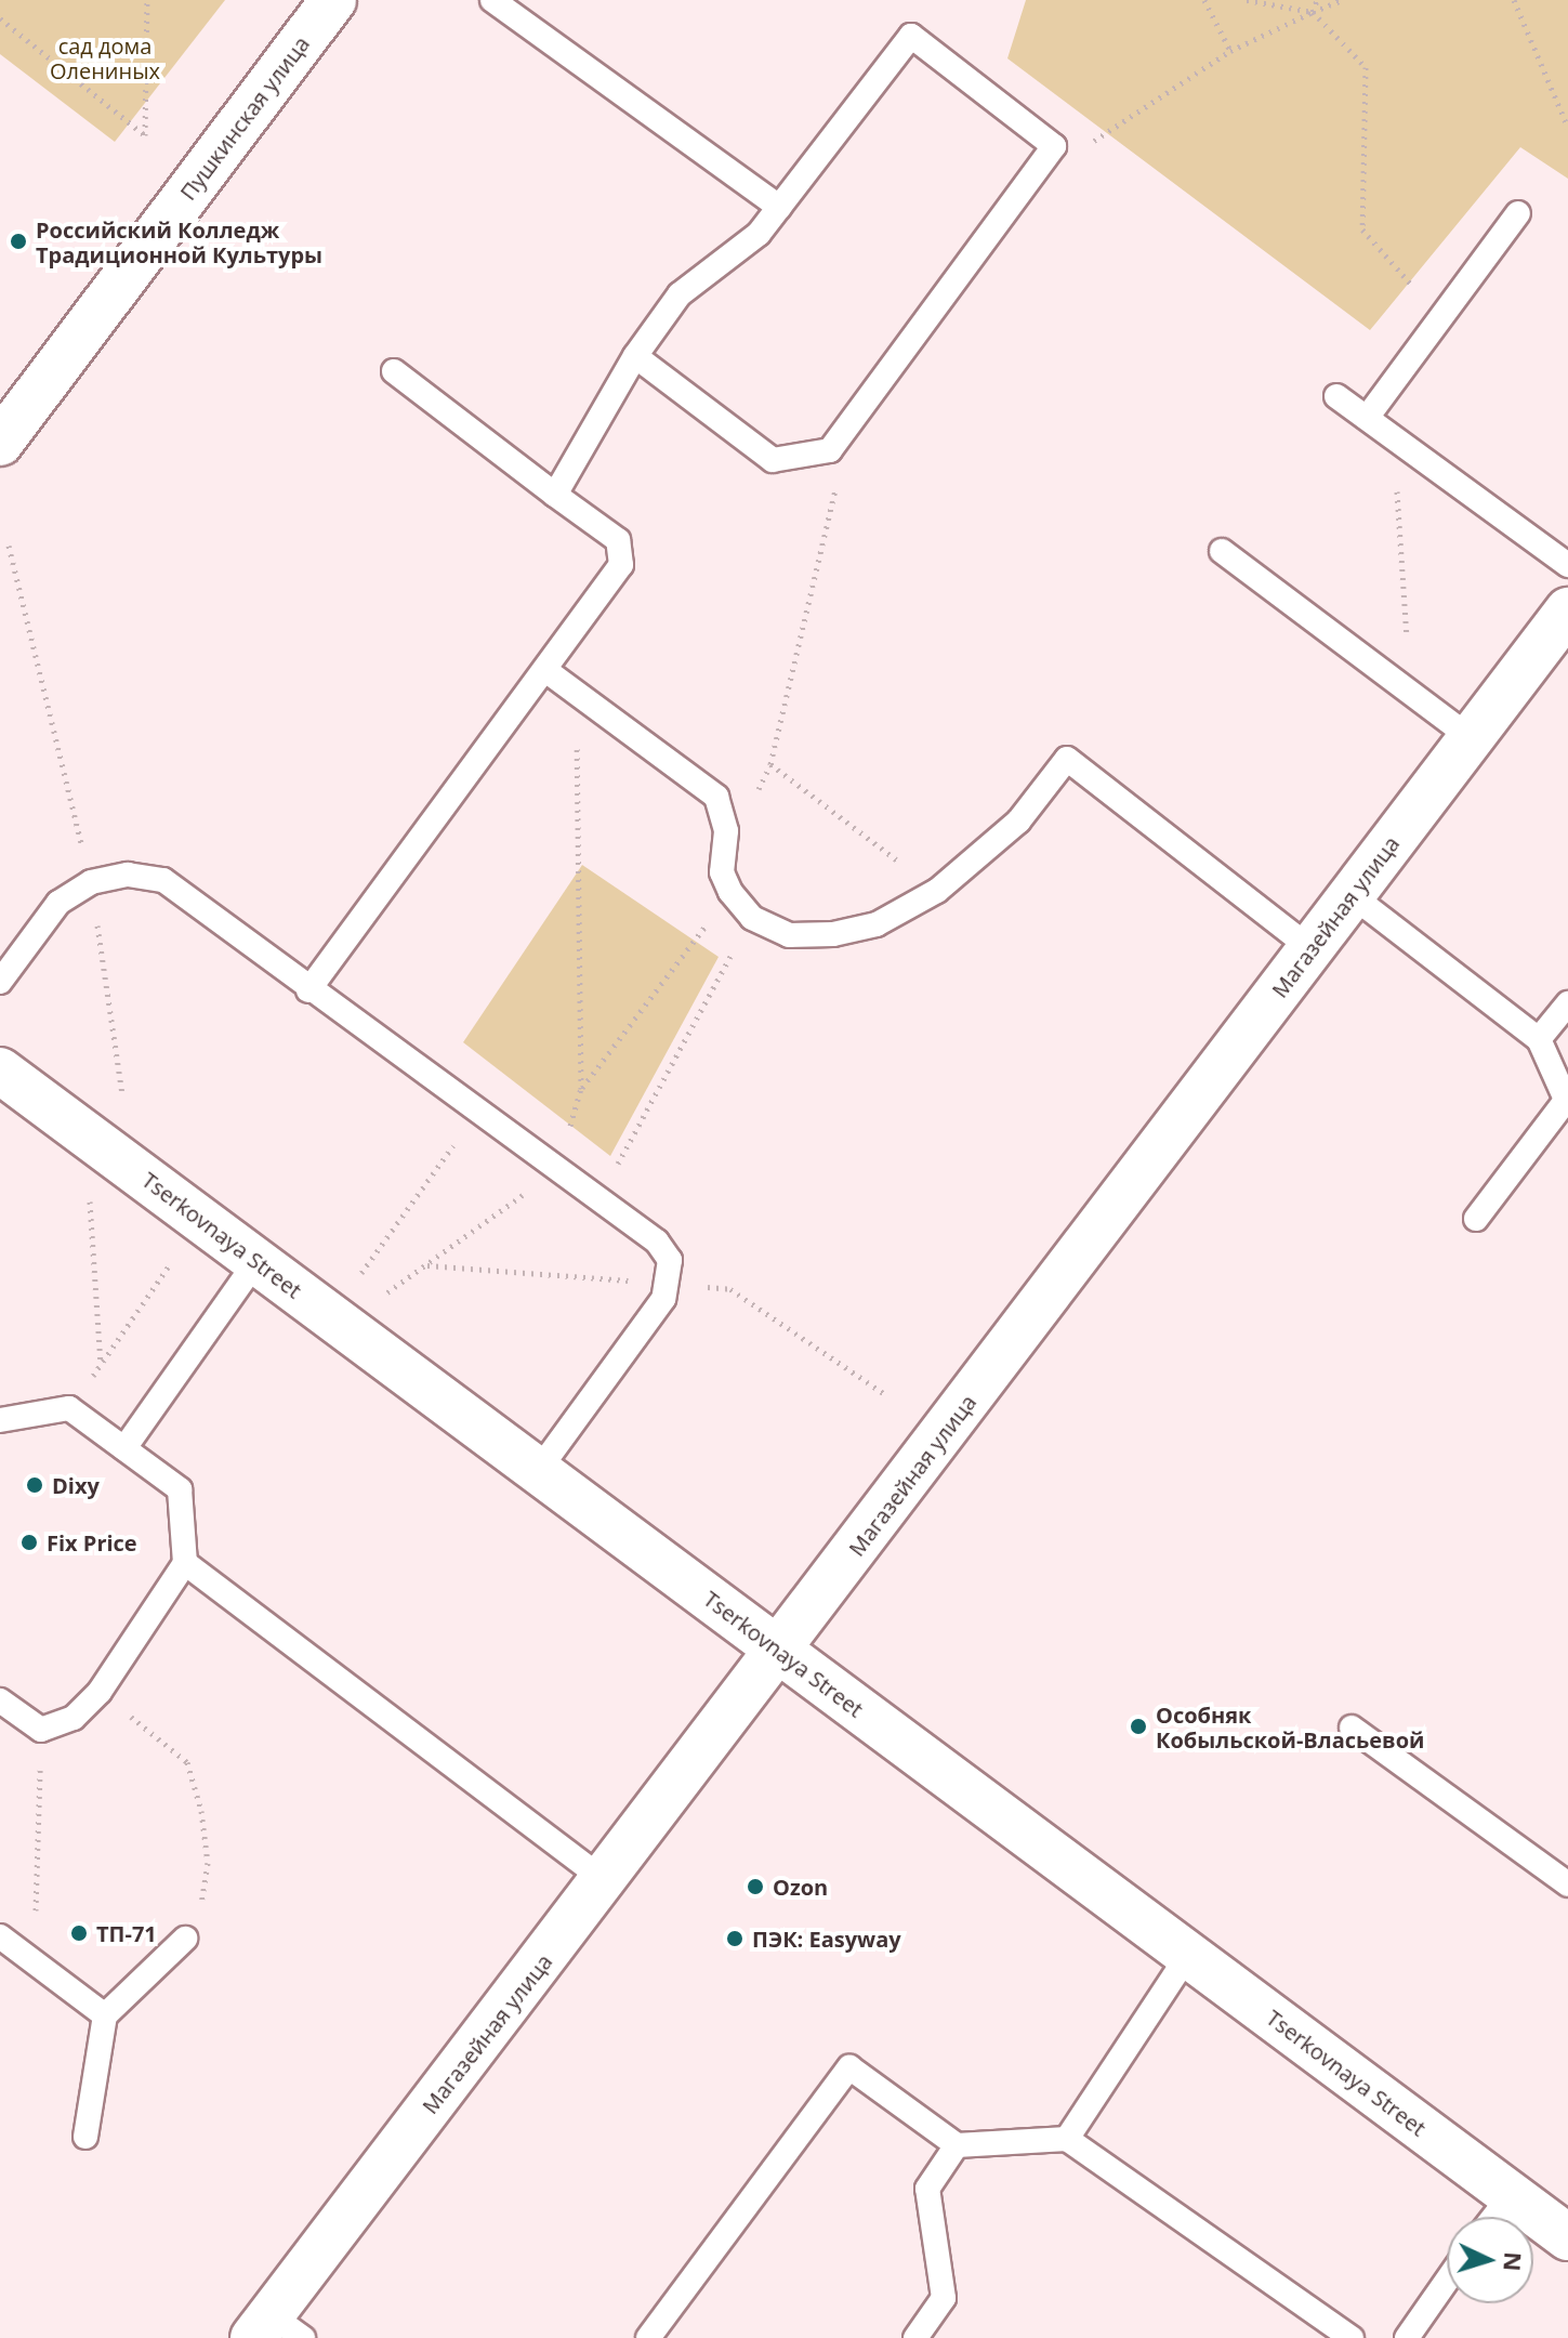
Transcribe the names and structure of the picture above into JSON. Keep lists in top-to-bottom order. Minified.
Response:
{"streets":{"street":["Пушкинская улица","Магазейная улица","Tserkovnaya Street"]},"crossings":[["Магазейная улица","Tserkovnaya Street"]],"parks":["сад дома Олениных"],"places":["Российский Колледж Традиционной Культуры","Dixy","Fix Price","Особняк Кобыльской-Власьевой","Ozon","ТП-71","ПЭК: Easyway"],"north":"right"}
